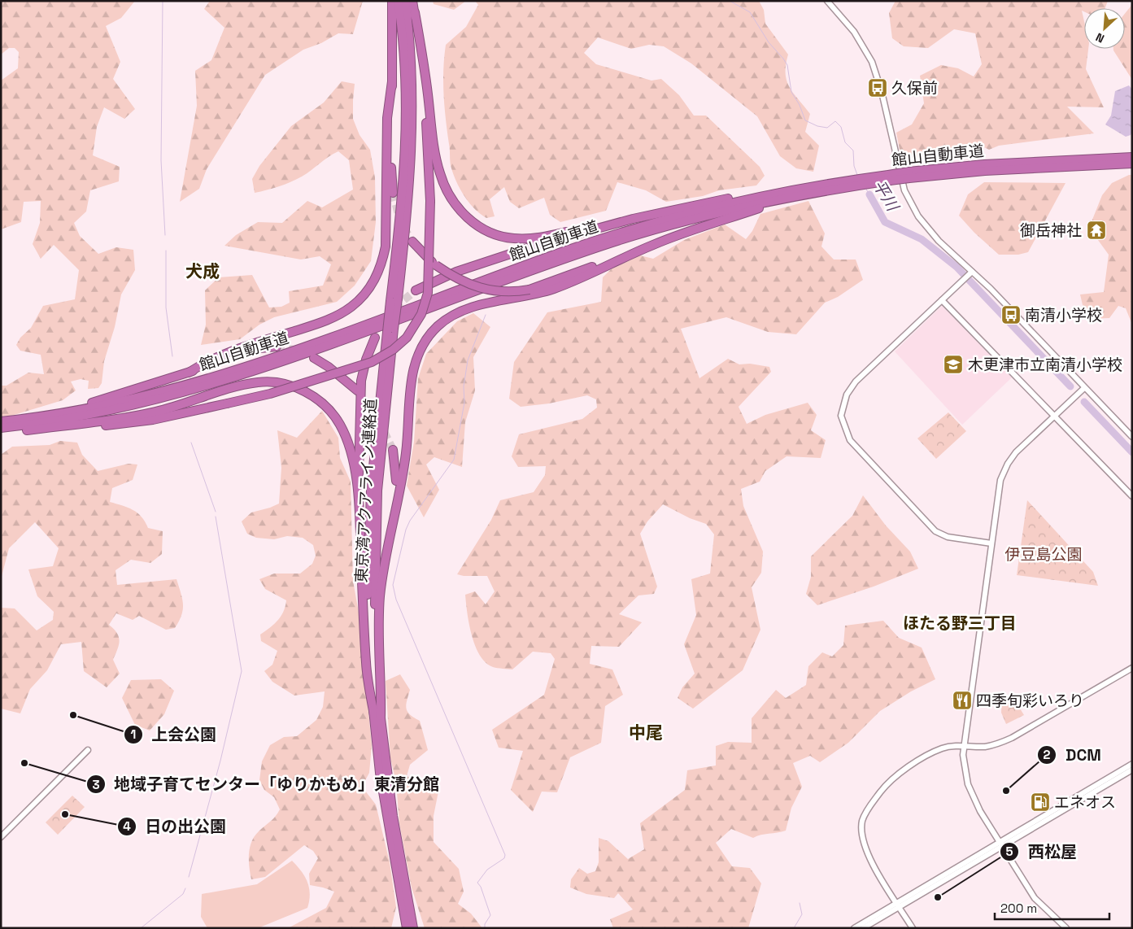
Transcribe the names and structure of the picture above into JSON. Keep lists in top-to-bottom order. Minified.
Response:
{"streets":{"highway":["館山自動車道","東京湾アクアライン連絡道"]},"districts":["犬成","ほたる野三丁目","中尾"],"water":["平川"],"parks":["伊豆島公園"],"places":{"bus stop":["久保前","南清小学校"],"temple":["御岳神社"],"school or university":["木更津市立南清小学校"],"restaurant":["四季旬彩いろり"],"other":["上会公園","地域子育てセンター「ゆりかもめ」東清分館","DCM","日の出公園","西松屋"],"fuel station":["エネオス"]},"scale_bar":"200 m","north":"bottom left"}
